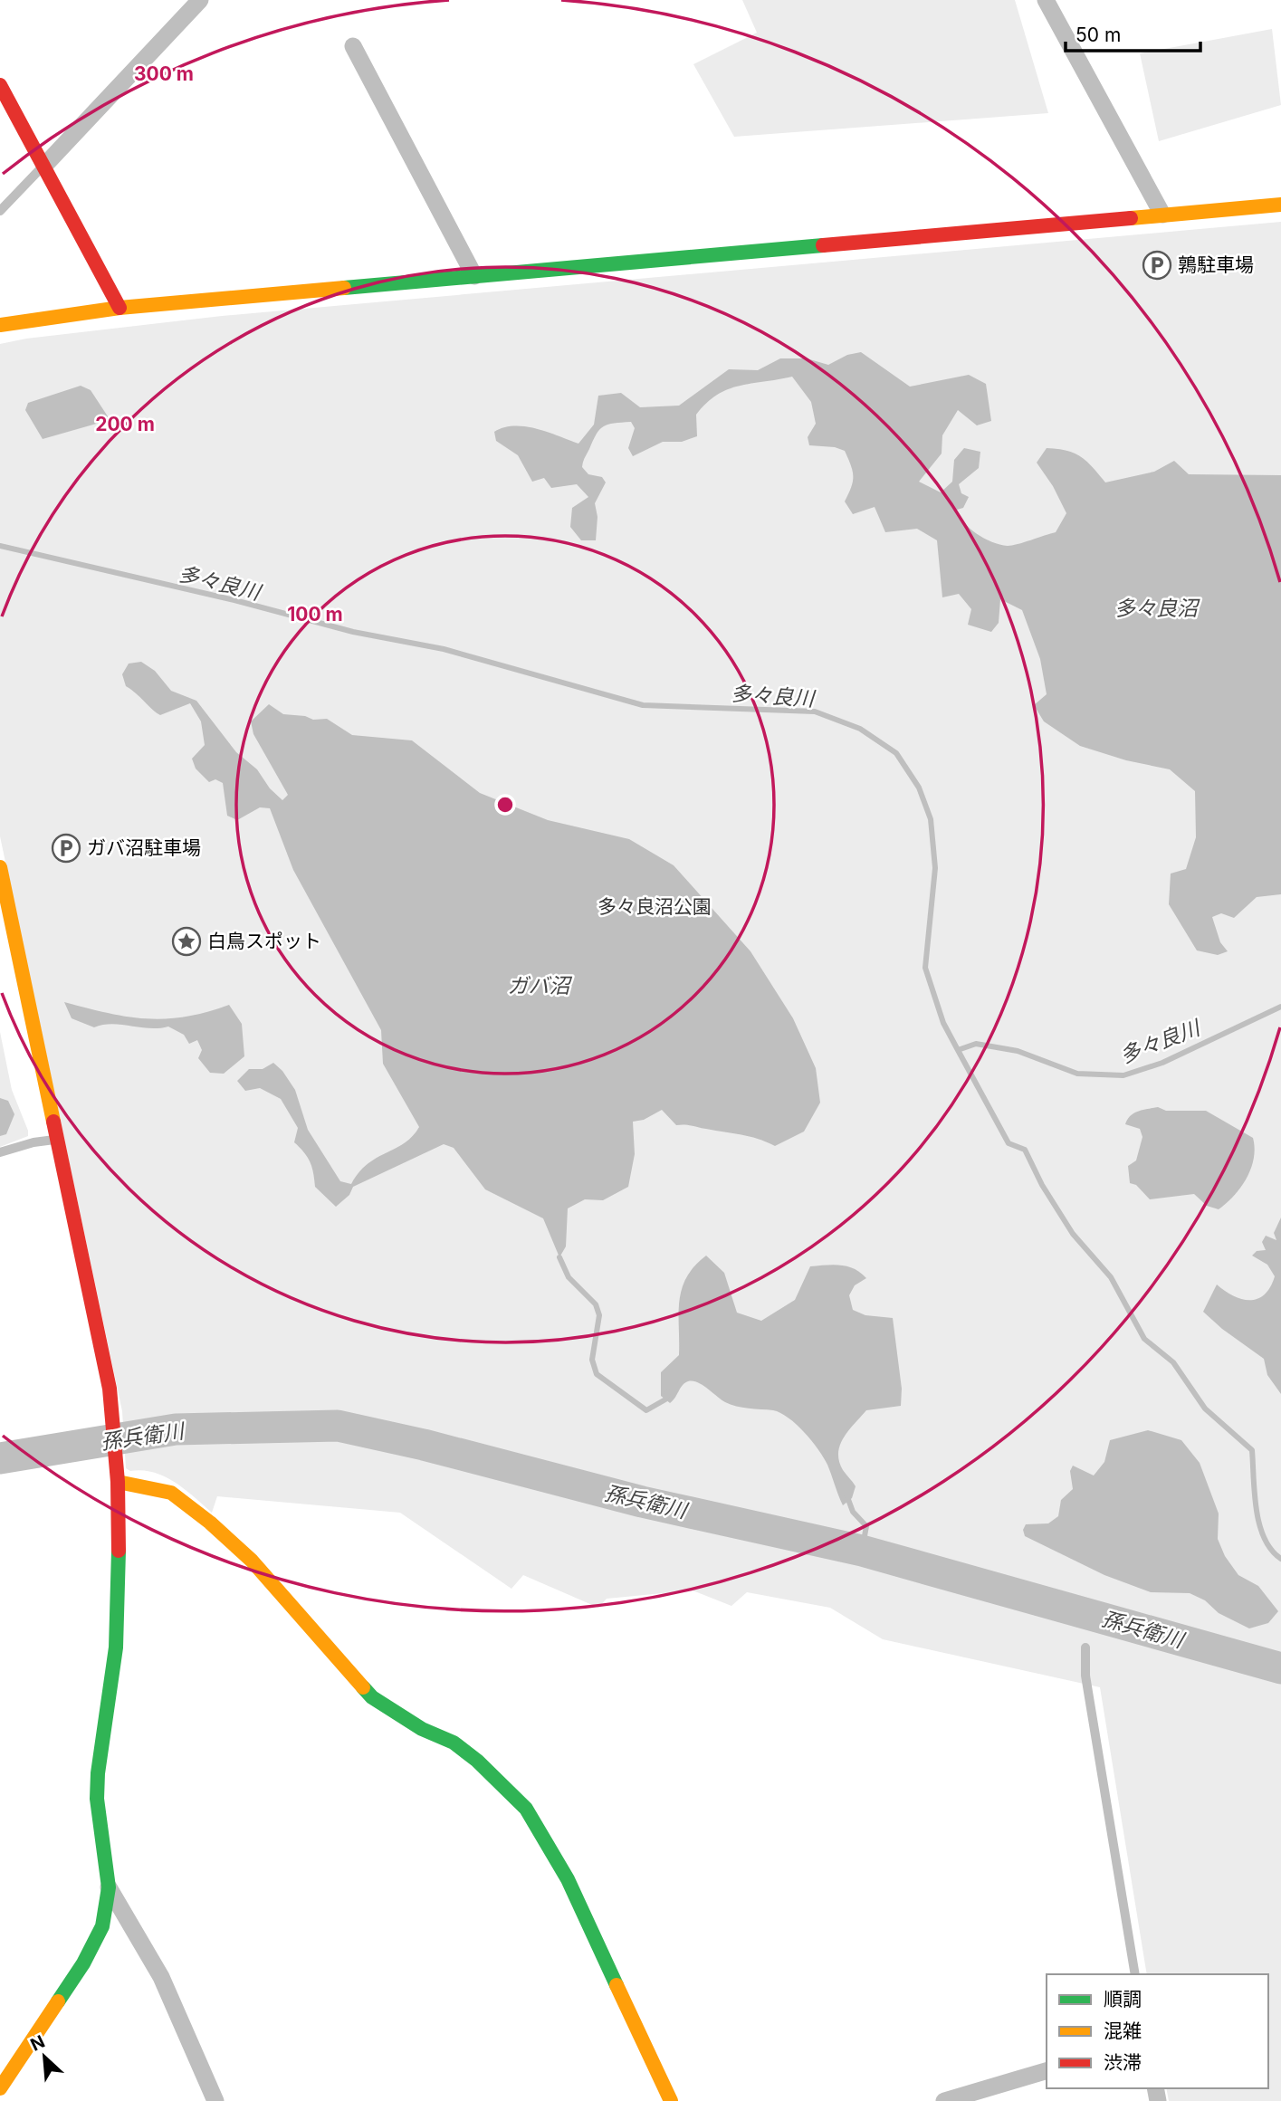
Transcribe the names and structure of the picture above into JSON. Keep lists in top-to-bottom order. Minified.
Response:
{"water":["多々良川","多々良沼","ガバ沼","孫兵衛川"],"parks":["多々良沼公園"],"places":{"parking":["鶉駐車場","ガバ沼駐車場"],"place":["白鳥スポット"]},"legend":["順調","混雑","渋滞"],"scale_bar":"50 m","north":"top left","rings":["300 m","200 m","100 m"]}
